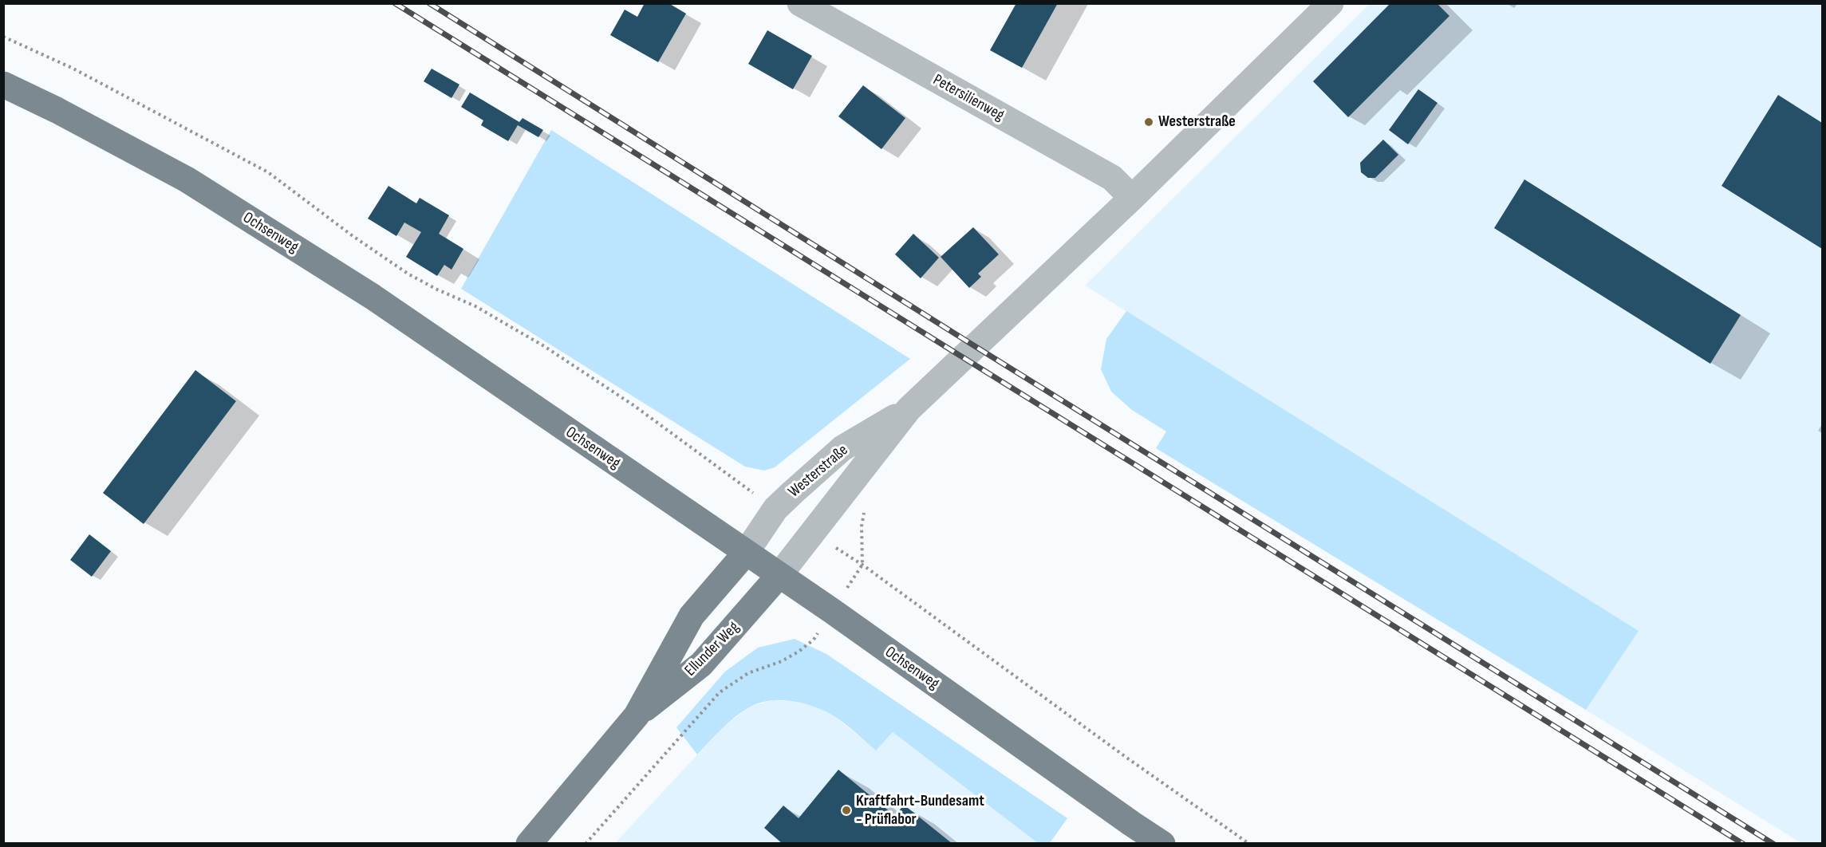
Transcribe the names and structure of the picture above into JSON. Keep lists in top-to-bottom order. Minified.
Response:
{"streets":{"main road":["Ochsenweg","Ellunder Weg"],"street":["Petersilienweg","Westerstraße"]},"crossings":[["Petersilienweg","Westerstraße"],["Ochsenweg","Westerstraße"],["Ochsenweg","Ellunder Weg"],["Westerstraße","Ellunder Weg"]],"places":["Westerstraße","Kraftfahrt-Bundesamt - Prüflabor"]}
